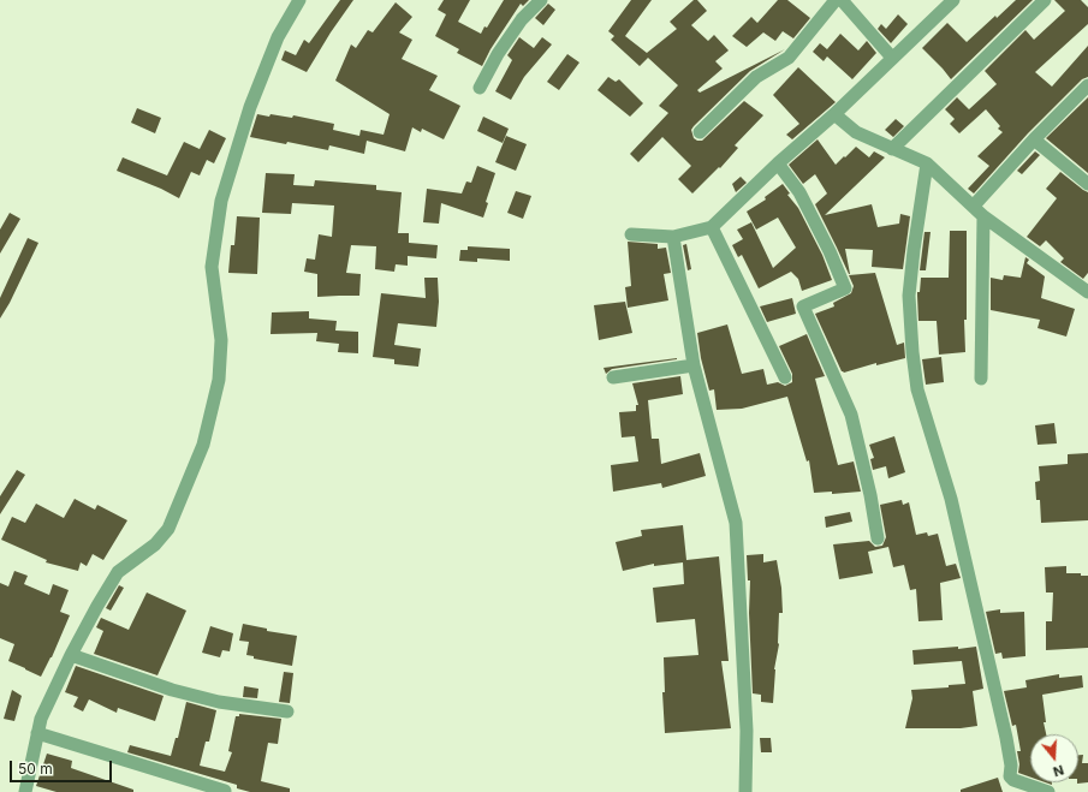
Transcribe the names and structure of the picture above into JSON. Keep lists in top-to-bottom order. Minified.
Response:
{"scale_bar":"50 m","north":"bottom"}
